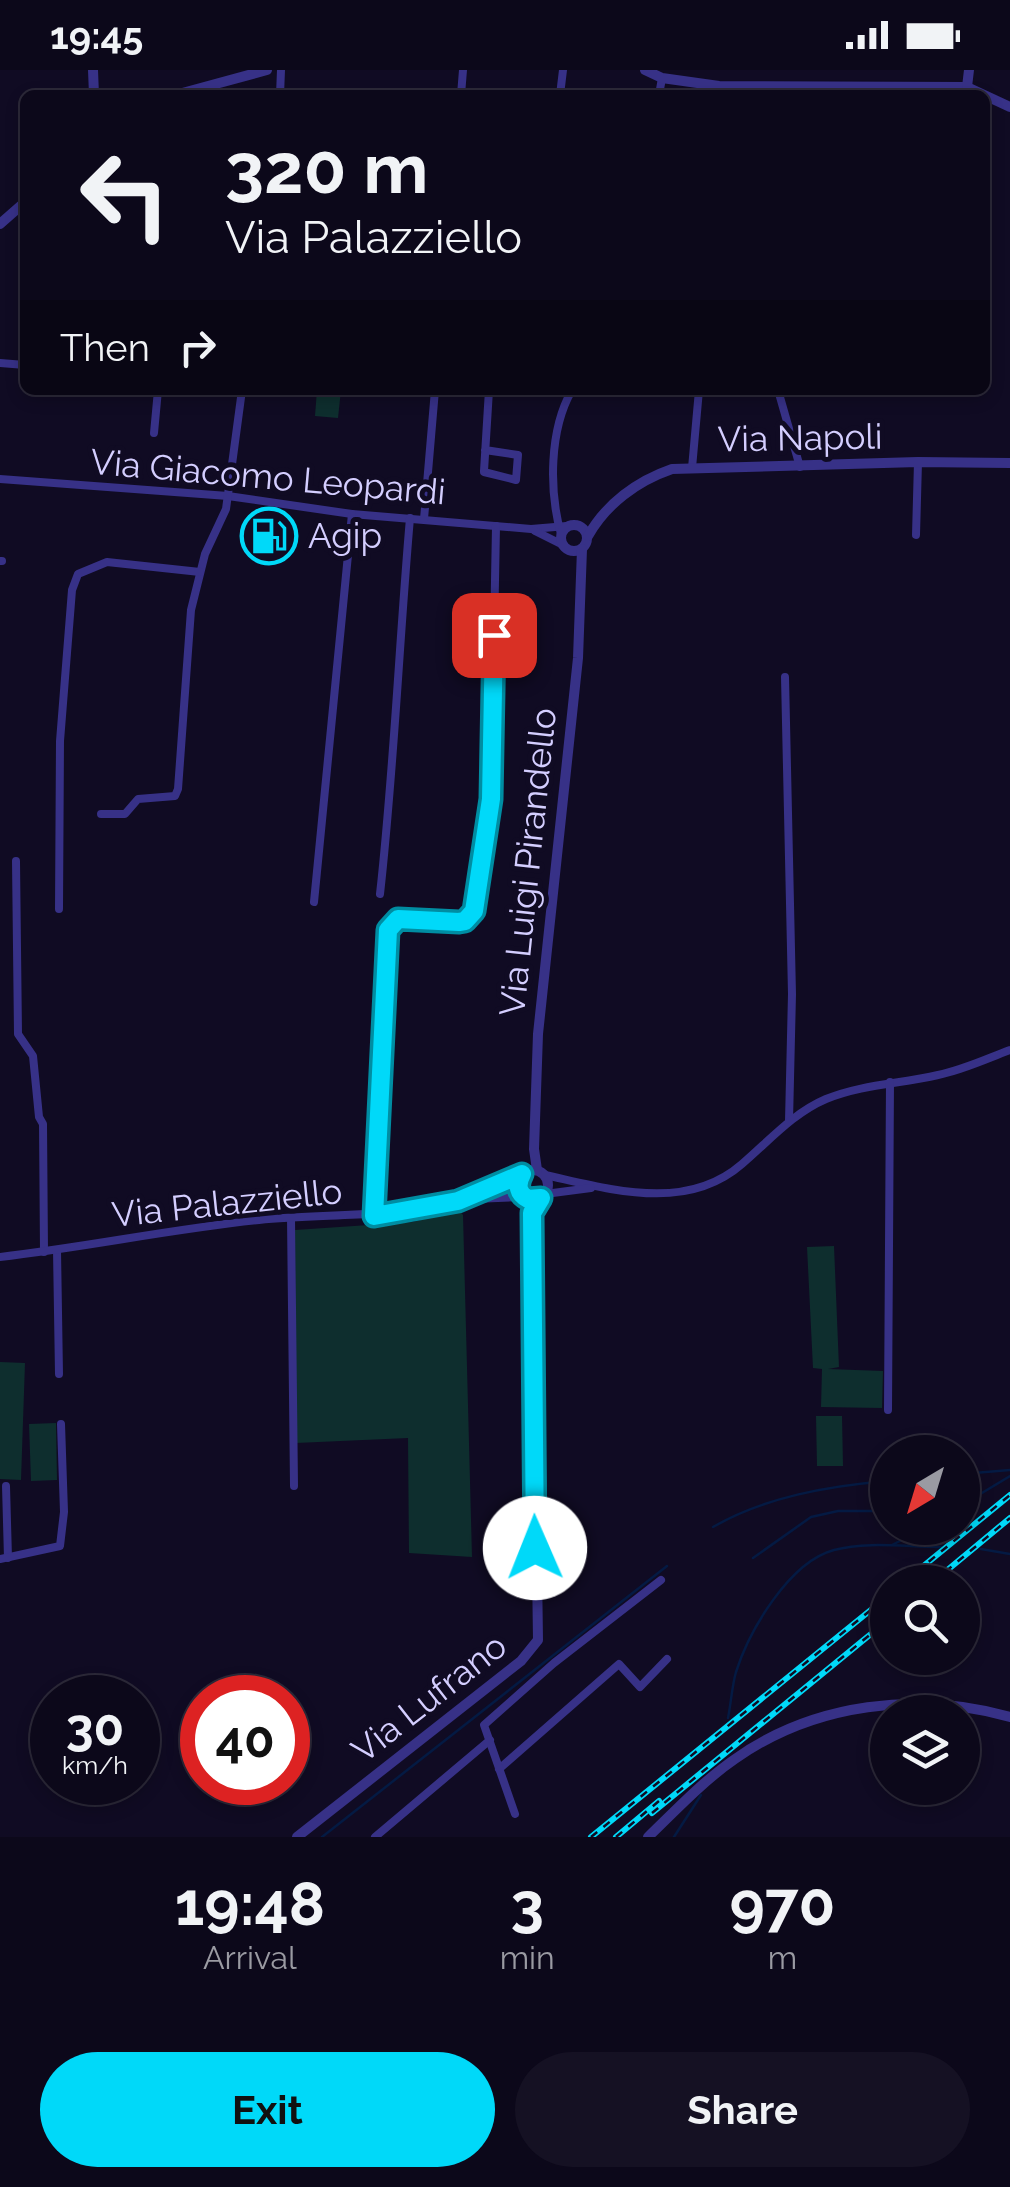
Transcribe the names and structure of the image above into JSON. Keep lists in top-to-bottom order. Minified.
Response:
{"streets":{"street":["Via Napoli","Via Giacomo Leopardi","Via Luigi Pirandello","Via Palazziello","Via Lufrano"]},"crossings":[["Via Napoli","Via Giacomo Leopardi"],["Via Napoli","Via Luigi Pirandello"],["Via Giacomo Leopardi","Via Luigi Pirandello"],["Via Luigi Pirandello","Via Palazziello"],["Via Palazziello","Via Lufrano"]],"places":{"fuel station":["Agip"]},"north":"bottom left","page":{"status":"19:45","turn":["320 m","Via Palazziello"],"then":"Then","speed":"30 km/h","limit":"40","eta":["19:48","Arrival","3","min","970","m"],"buttons":["Exit","Share"]}}
